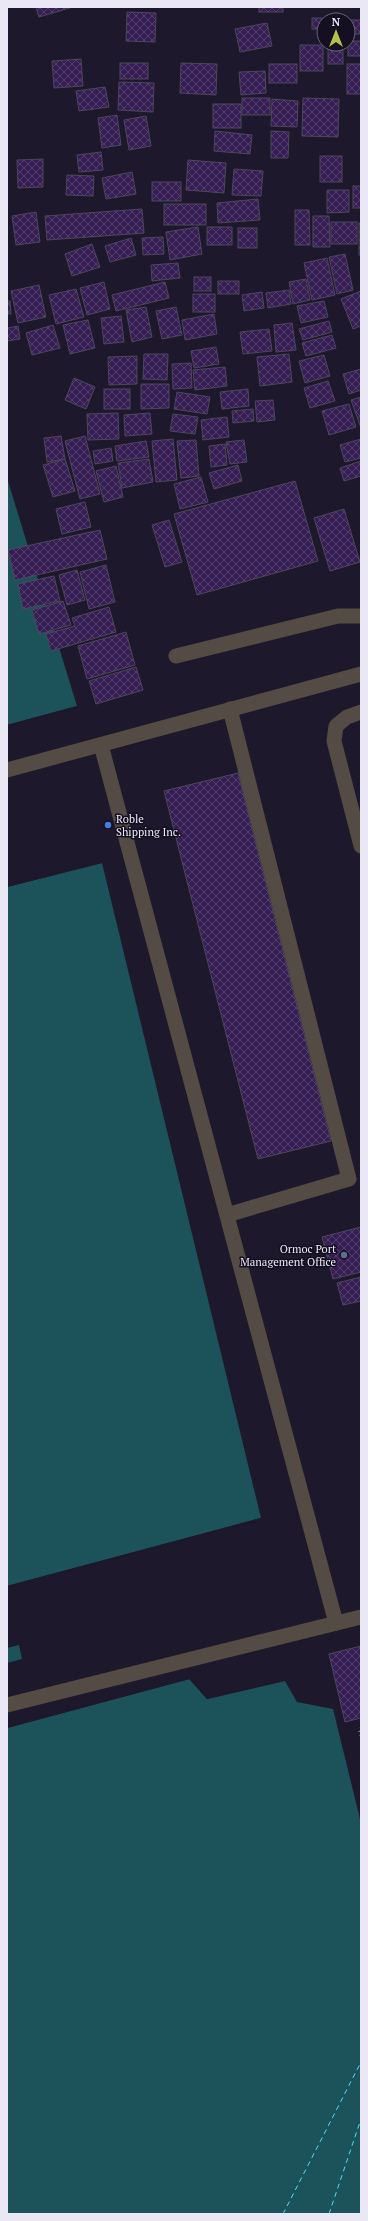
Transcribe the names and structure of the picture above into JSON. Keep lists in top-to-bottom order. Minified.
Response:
{"places":["Roble Shipping Inc.","Ormoc Port Management Office"],"north":"top"}
